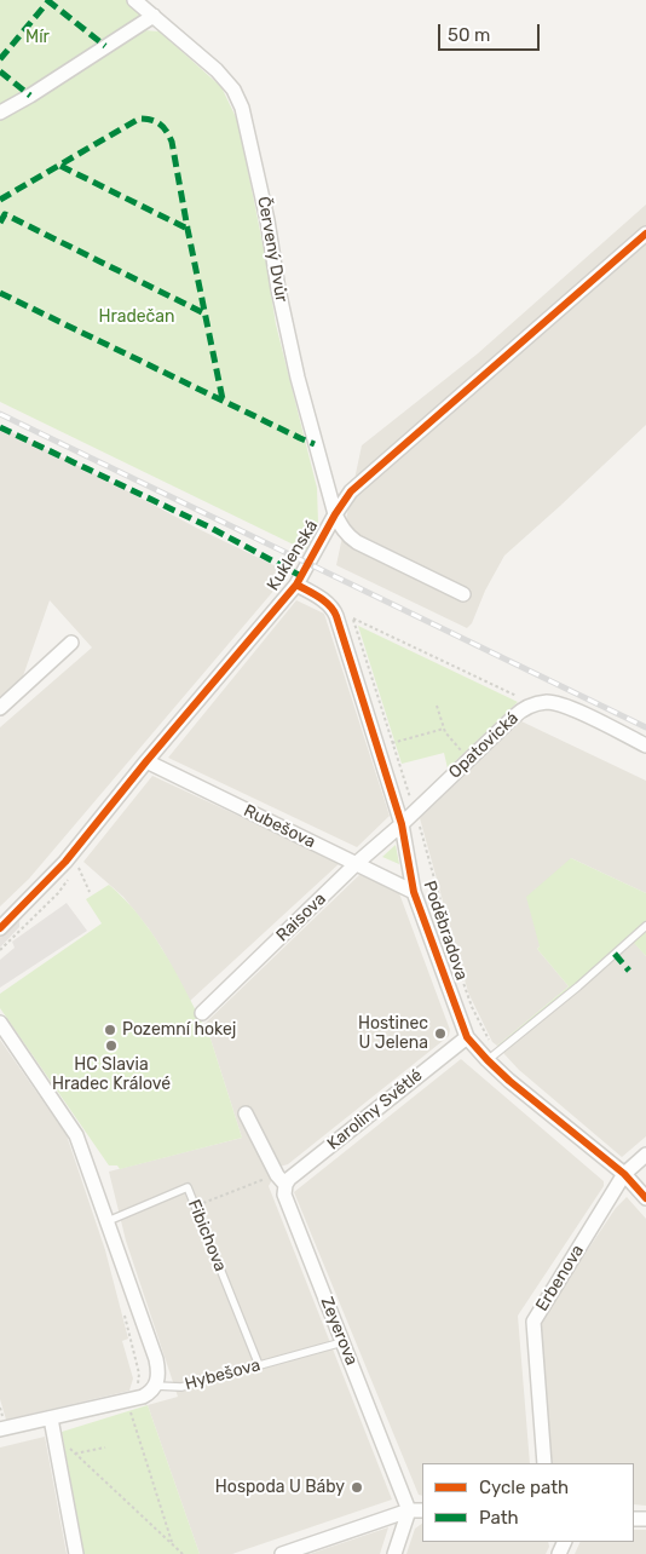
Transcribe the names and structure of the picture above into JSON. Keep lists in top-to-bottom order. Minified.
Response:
{"streets":{"street":["Červený Dvůr","Kuklenská","Opatovická","Rubešova","Raisova","Poděbradova","Karoliny Světlé","Erbenova","Zeyerova","Hybešova"],"lane":["Fibichova"]},"crossings":[["Červený Dvůr","Kuklenská"],["Kuklenská","Rubešova"],["Opatovická","Raisova"],["Opatovická","Poděbradova"],["Rubešova","Raisova"],["Rubešova","Poděbradova"],["Raisova","Poděbradova"],["Poděbradova","Karoliny Světlé"],["Poděbradova","Erbenova"],["Karoliny Světlé","Zeyerova"],["Fibichova","Hybešova"],["Zeyerova","Hybešova"]],"parks":["Mír","Hradečan"],"places":["Pozemní hokej","Hostinec U Jelena","HC Slavia Hradec Králové","Hospoda U Báby"],"legend":["Cycle path","Path"],"scale_bar":"50 m"}
